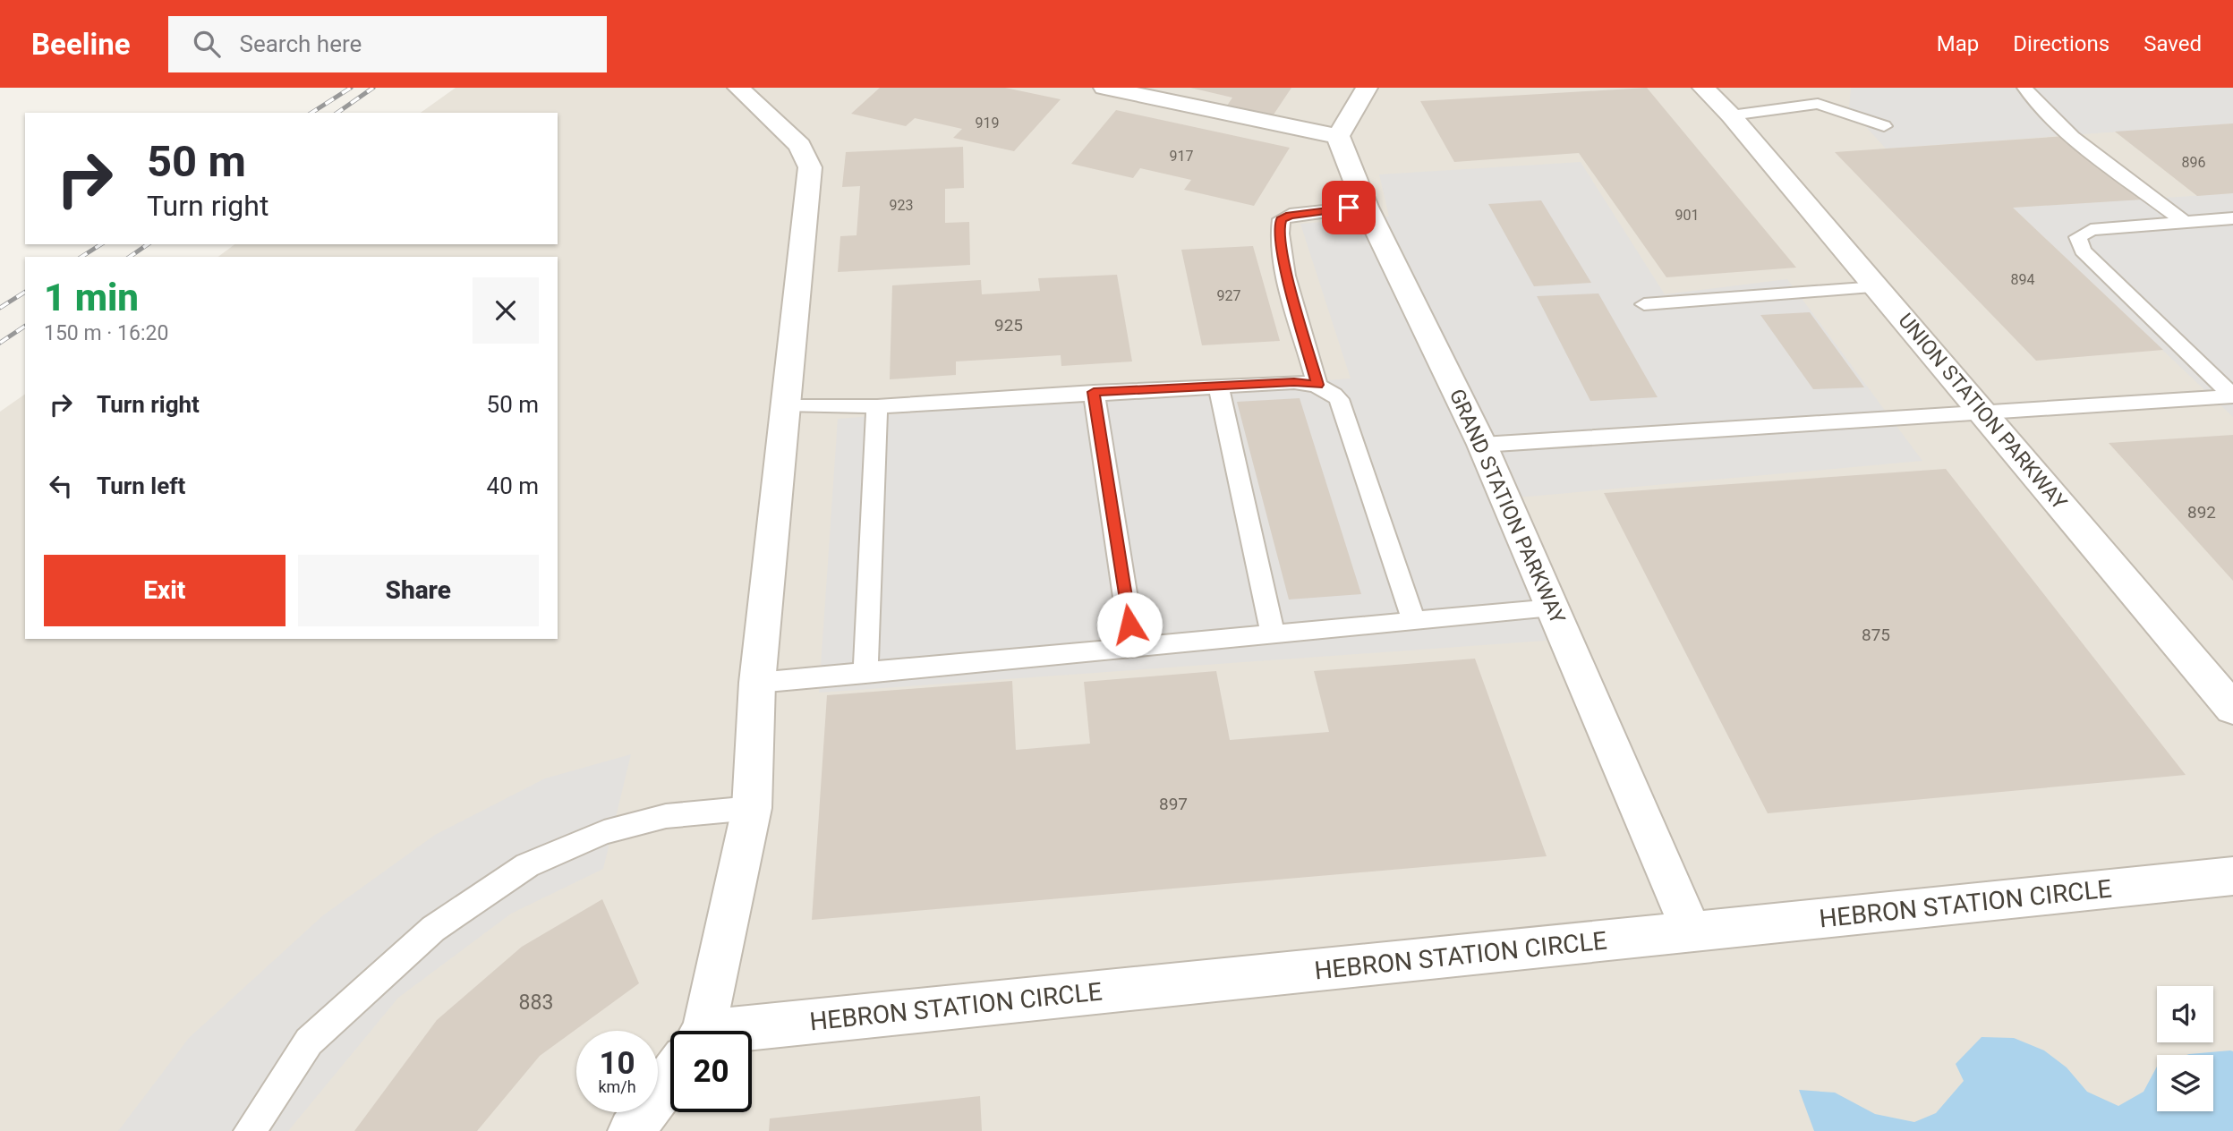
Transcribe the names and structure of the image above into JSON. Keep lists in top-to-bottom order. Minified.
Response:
{"streets":{"street":["UNION STATION PARKWAY","GRAND STATION PARKWAY","HEBRON STATION CIRCLE"]},"crossings":[["GRAND STATION PARKWAY","HEBRON STATION CIRCLE"]],"house_numbers":["919","917","896","923","901","894","927","925","892","875","897","883"],"page":{"header":"Beeline","search":"Search here","nav":["Map","Directions","Saved"],"turn":["50 m","Turn right"],"heading":["1 min","150 m · 16:20"],"list":[{"name":"Turn right","value":"50 m"},{"name":"Turn left","value":"40 m"}],"buttons":["Exit","Share"],"speed":"10 km/h","limit":"20"}}
